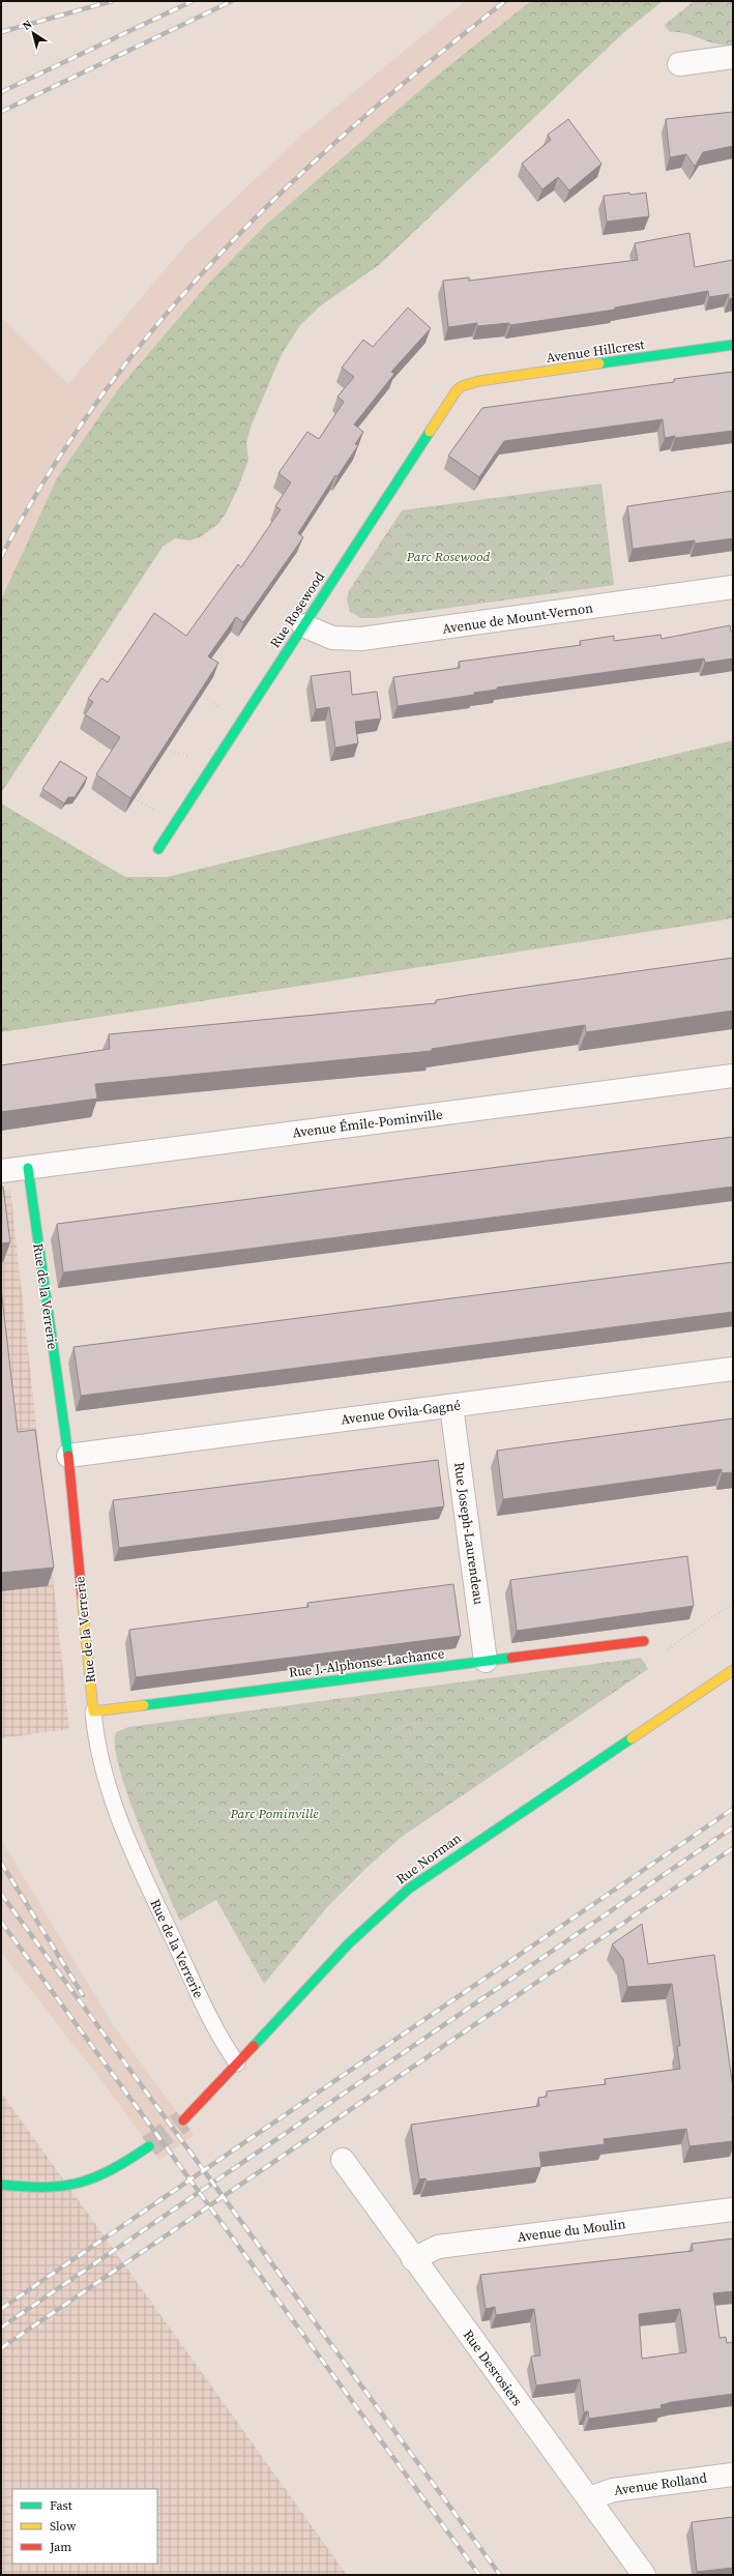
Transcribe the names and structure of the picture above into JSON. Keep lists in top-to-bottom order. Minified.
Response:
{"streets":{"street":["Avenue Hillcrest","Rue Rosewood","Avenue de Mount-Vernon","Avenue Émile-Pominville","Rue de la Verrerie","Avenue Ovila-Gagné","Rue Joseph-Laurendeau","Rue J.-Alphonse-Lachance","Rue Norman","Avenue du Moulin","Rue Desrosiers","Avenue Rolland"]},"crossings":[["Avenue Hillcrest","Rue Rosewood"],["Rue Rosewood","Avenue de Mount-Vernon"],["Avenue Émile-Pominville","Rue de la Verrerie"],["Rue de la Verrerie","Avenue Ovila-Gagné"],["Rue de la Verrerie","Rue J.-Alphonse-Lachance"],["Rue de la Verrerie","Rue Norman"],["Avenue Ovila-Gagné","Rue Joseph-Laurendeau"],["Rue Joseph-Laurendeau","Rue J.-Alphonse-Lachance"],["Avenue du Moulin","Rue Desrosiers"],["Rue Desrosiers","Avenue Rolland"]],"parks":["Parc Rosewood","Parc Pominville"],"legend":["Fast","Slow","Jam"],"north":"top left"}
